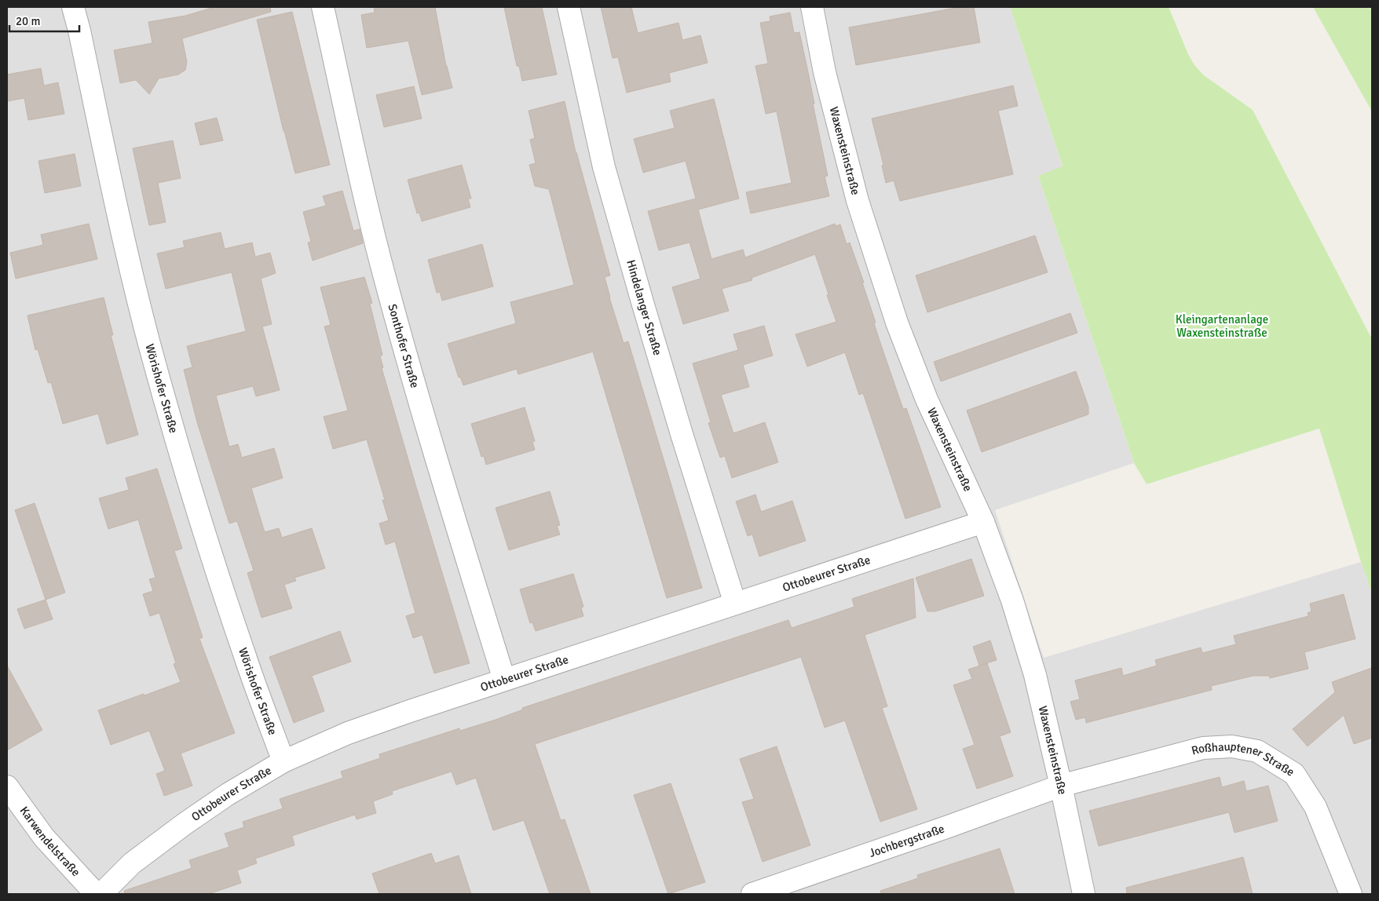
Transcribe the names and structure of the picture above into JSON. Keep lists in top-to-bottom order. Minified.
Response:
{"streets":{"street":["Waxensteinstraße","Hindelanger Straße","Sonthofer Straße","Wörishofer Straße","Ottobeurer Straße","Roßhauptener Straße","Jochbergstraße","Karwendelstraße"]},"crossings":[["Waxensteinstraße","Ottobeurer Straße"],["Waxensteinstraße","Roßhauptener Straße"],["Waxensteinstraße","Jochbergstraße"],["Hindelanger Straße","Ottobeurer Straße"],["Sonthofer Straße","Ottobeurer Straße"],["Wörishofer Straße","Ottobeurer Straße"],["Roßhauptener Straße","Jochbergstraße"]],"parks":["Kleingartenanlage Waxensteinstraße"],"scale_bar":"20 m"}
